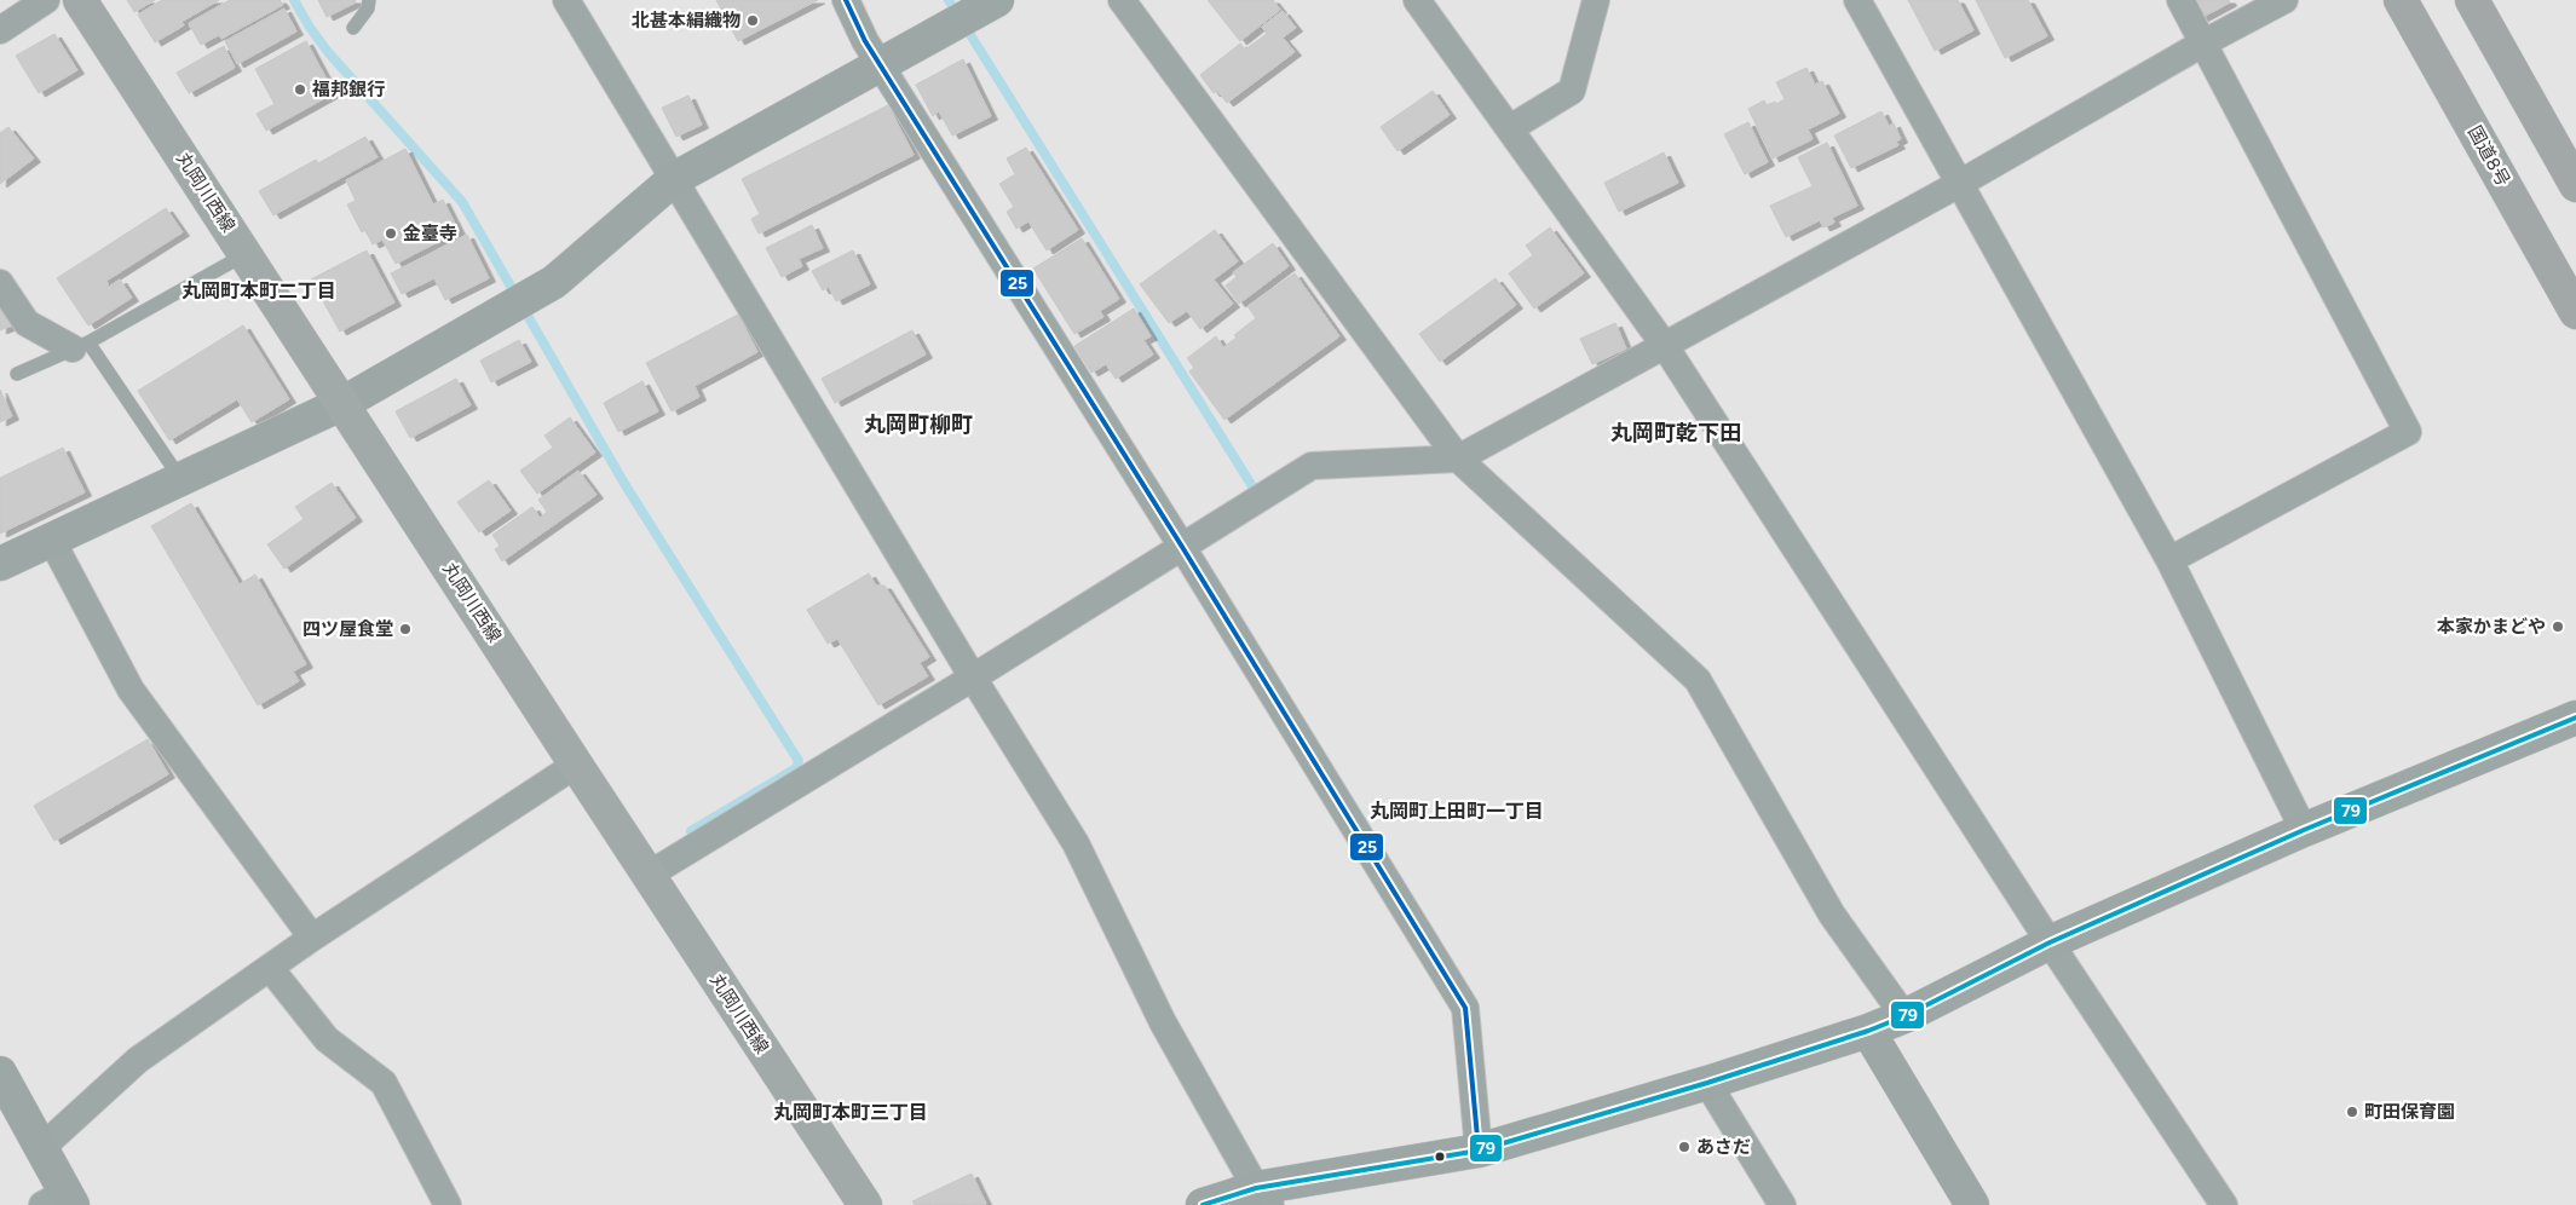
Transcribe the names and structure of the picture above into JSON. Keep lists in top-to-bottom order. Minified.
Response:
{"streets":{"highway":["国道8号"],"main road":["丸岡川西線"]},"districts":["丸岡町本町二丁目","丸岡町柳町","丸岡町乾下田","丸岡町上田町一丁目","丸岡町本町三丁目"],"places":["北甚本絹織物","福邦銀行","金臺寺","本家かまどや","四ツ屋食堂","町田保育園","あさだ"],"lines":["transit line 25","transit line 79"]}
